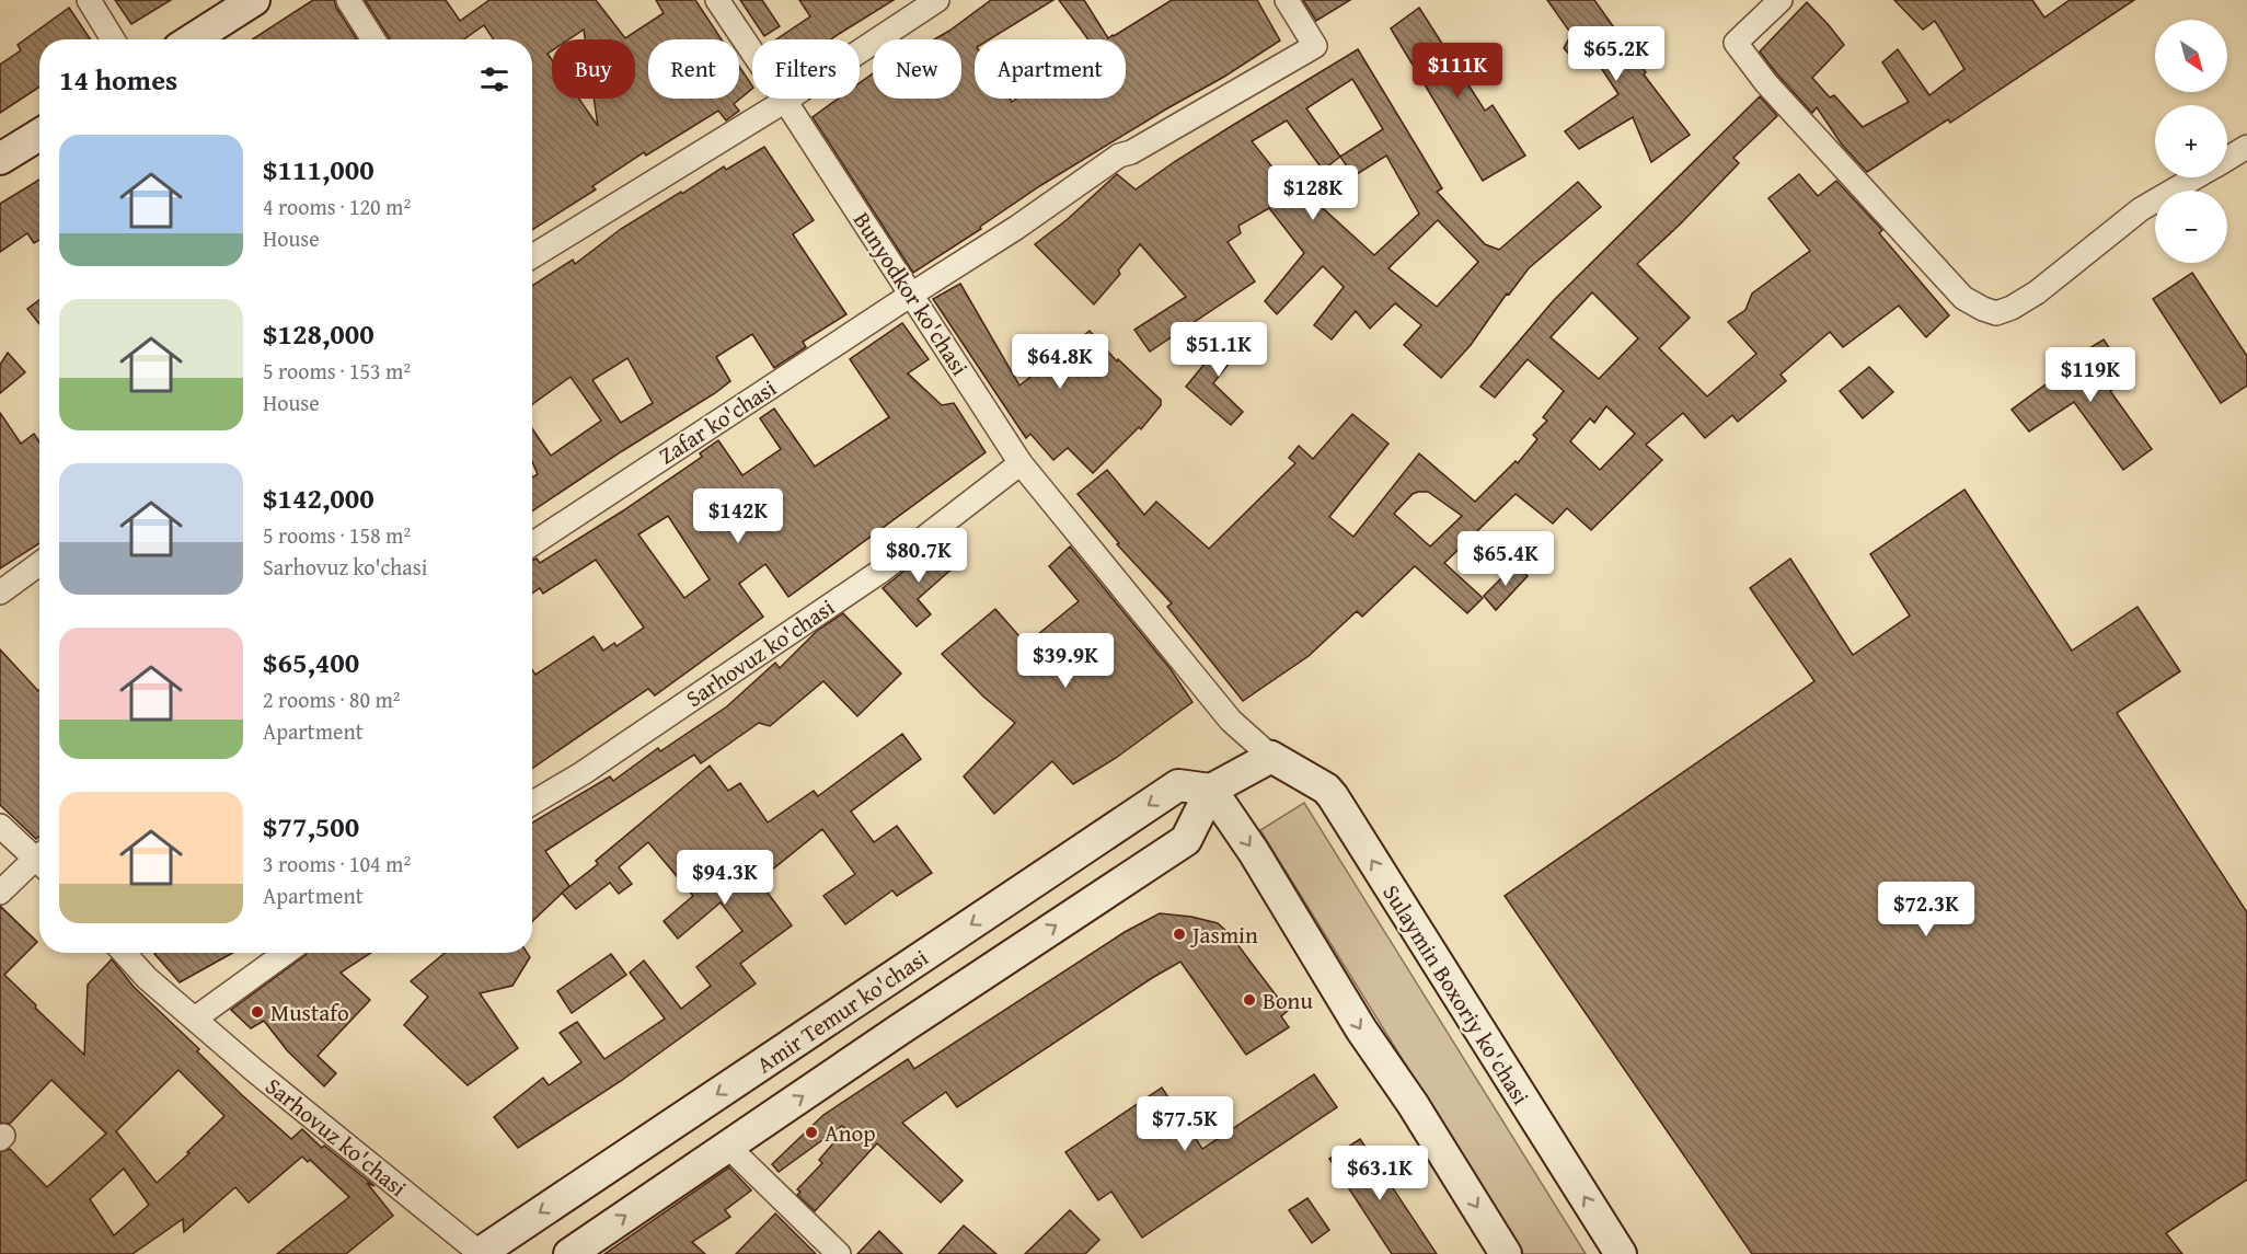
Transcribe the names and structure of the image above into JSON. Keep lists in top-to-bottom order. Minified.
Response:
{"streets":{"main road":["Sulaymin Boxoriy ko'chasi","Amir Temur ko'chasi"],"street":["Bunyodkor ko'chasi","Zafar ko'chasi","Sarhovuz ko'chasi"]},"crossings":[["Bunyodkor ko'chasi","Zafar ko'chasi"],["Bunyodkor ko'chasi","Sarhovuz ko'chasi"],["Bunyodkor ko'chasi","Sulaymin Boxoriy ko'chasi"],["Sarhovuz ko'chasi","Amir Temur ko'chasi"]],"places":["Jasmin","Bonu","Mustafo","Anop"],"north":"bottom right","page":{"map_buttons":["+","−"],"price":["$65.2K","$111K","$128K","$51.1K","$64.8K","$119K","$142K","$80.7K","$65.4K","$39.9K","$94.3K","$72.3K","$77.5K","$63.1K"],"chip":["Buy","Rent","Filters","New","Apartment"],"heading":"14 homes","list":[{"name":"$111,000","note":"4 rooms · 120 m² · House"},{"name":"$128,000","note":"5 rooms · 153 m² · House"},{"name":"$142,000","note":"5 rooms · 158 m² · Sarhovuz ko'chasi"},{"name":"$65,400","note":"2 rooms · 80 m² · Apartment"},{"name":"$77,500","note":"3 rooms · 104 m² · Apartment"}]}}
